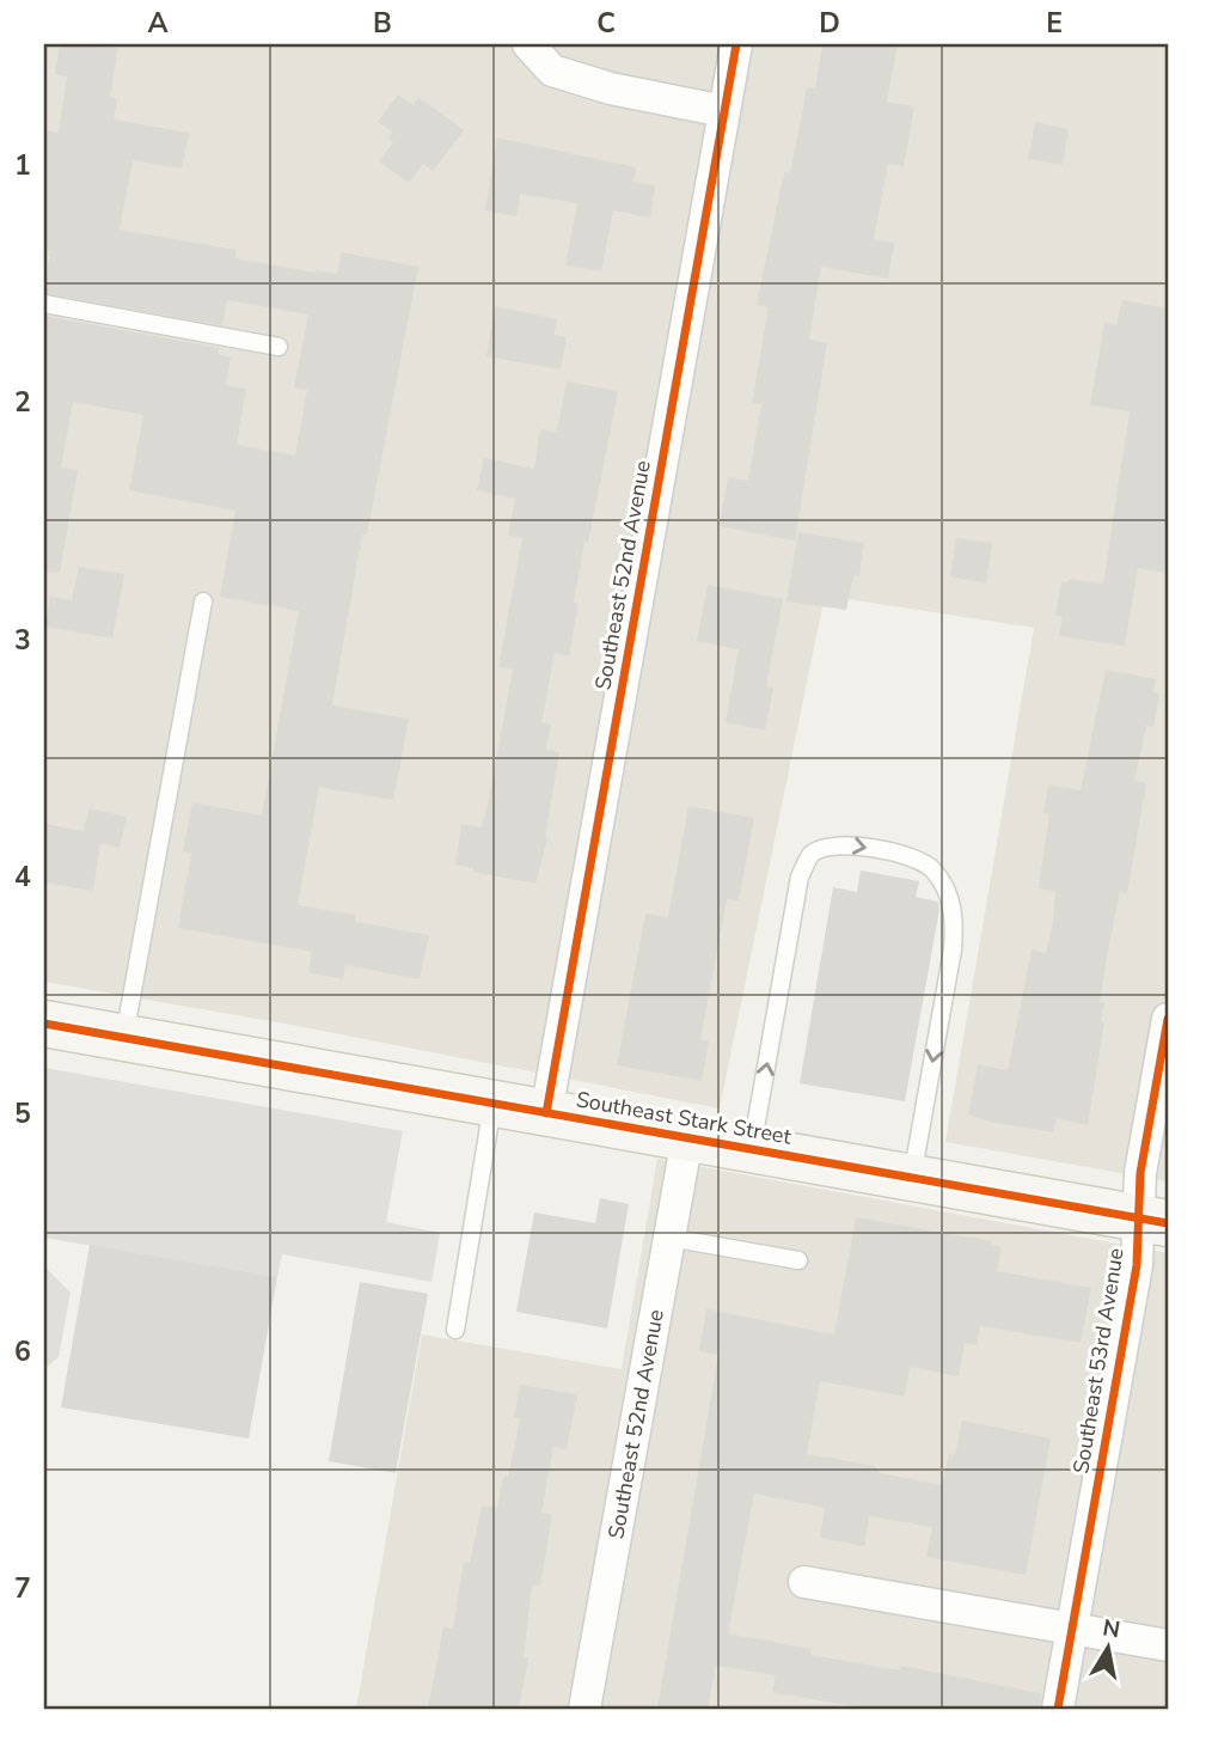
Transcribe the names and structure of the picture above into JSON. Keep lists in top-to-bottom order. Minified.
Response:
{"streets":{"street":["Southeast 52nd Avenue","Southeast Stark Street","Southeast 53rd Avenue"]},"crossings":[["Southeast 52nd Avenue","Southeast Stark Street"],["Southeast Stark Street","Southeast 53rd Avenue"]],"north":"top","grid":{"columns":["A","B","C","D","E"],"rows":["1","2","3","4","5","6","7"]}}
